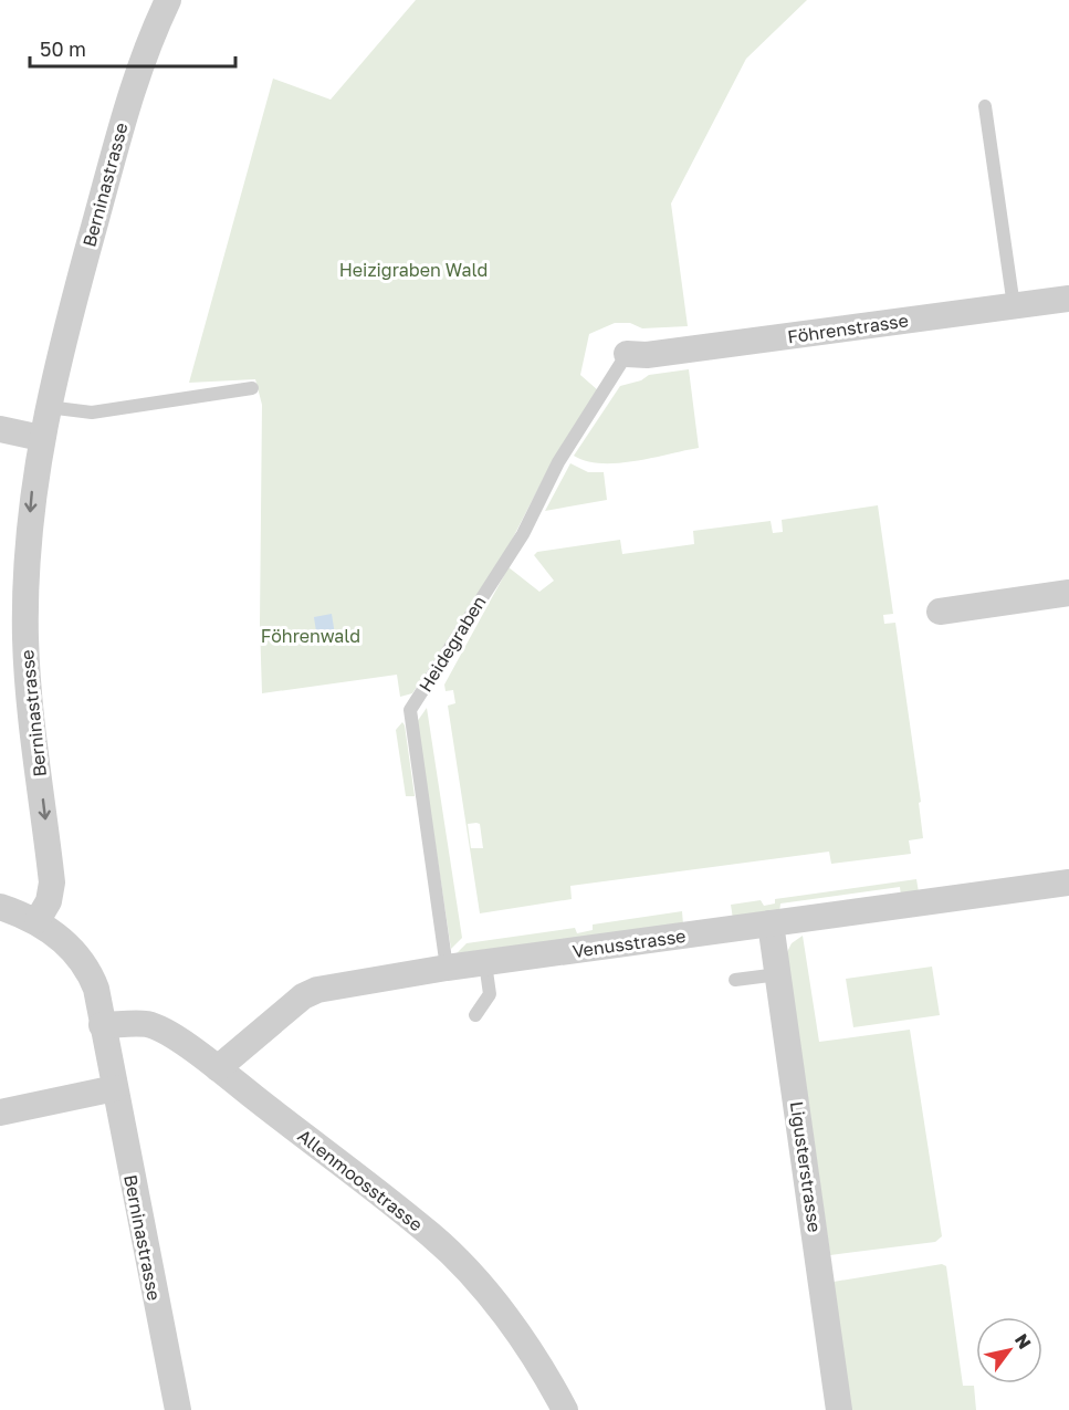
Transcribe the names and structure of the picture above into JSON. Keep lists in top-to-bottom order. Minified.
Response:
{"streets":{"street":["Berninastrasse","Föhrenstrasse","Venusstrasse","Ligusterstrasse","Allenmoosstrasse"],"lane":["Heidegraben"]},"crossings":[["Berninastrasse","Allenmoosstrasse"],["Föhrenstrasse","Heidegraben"],["Heidegraben","Venusstrasse"],["Venusstrasse","Ligusterstrasse"],["Venusstrasse","Allenmoosstrasse"]],"parks":["Heizigraben Wald","Föhrenwald"],"scale_bar":"50 m","north":"top right"}
